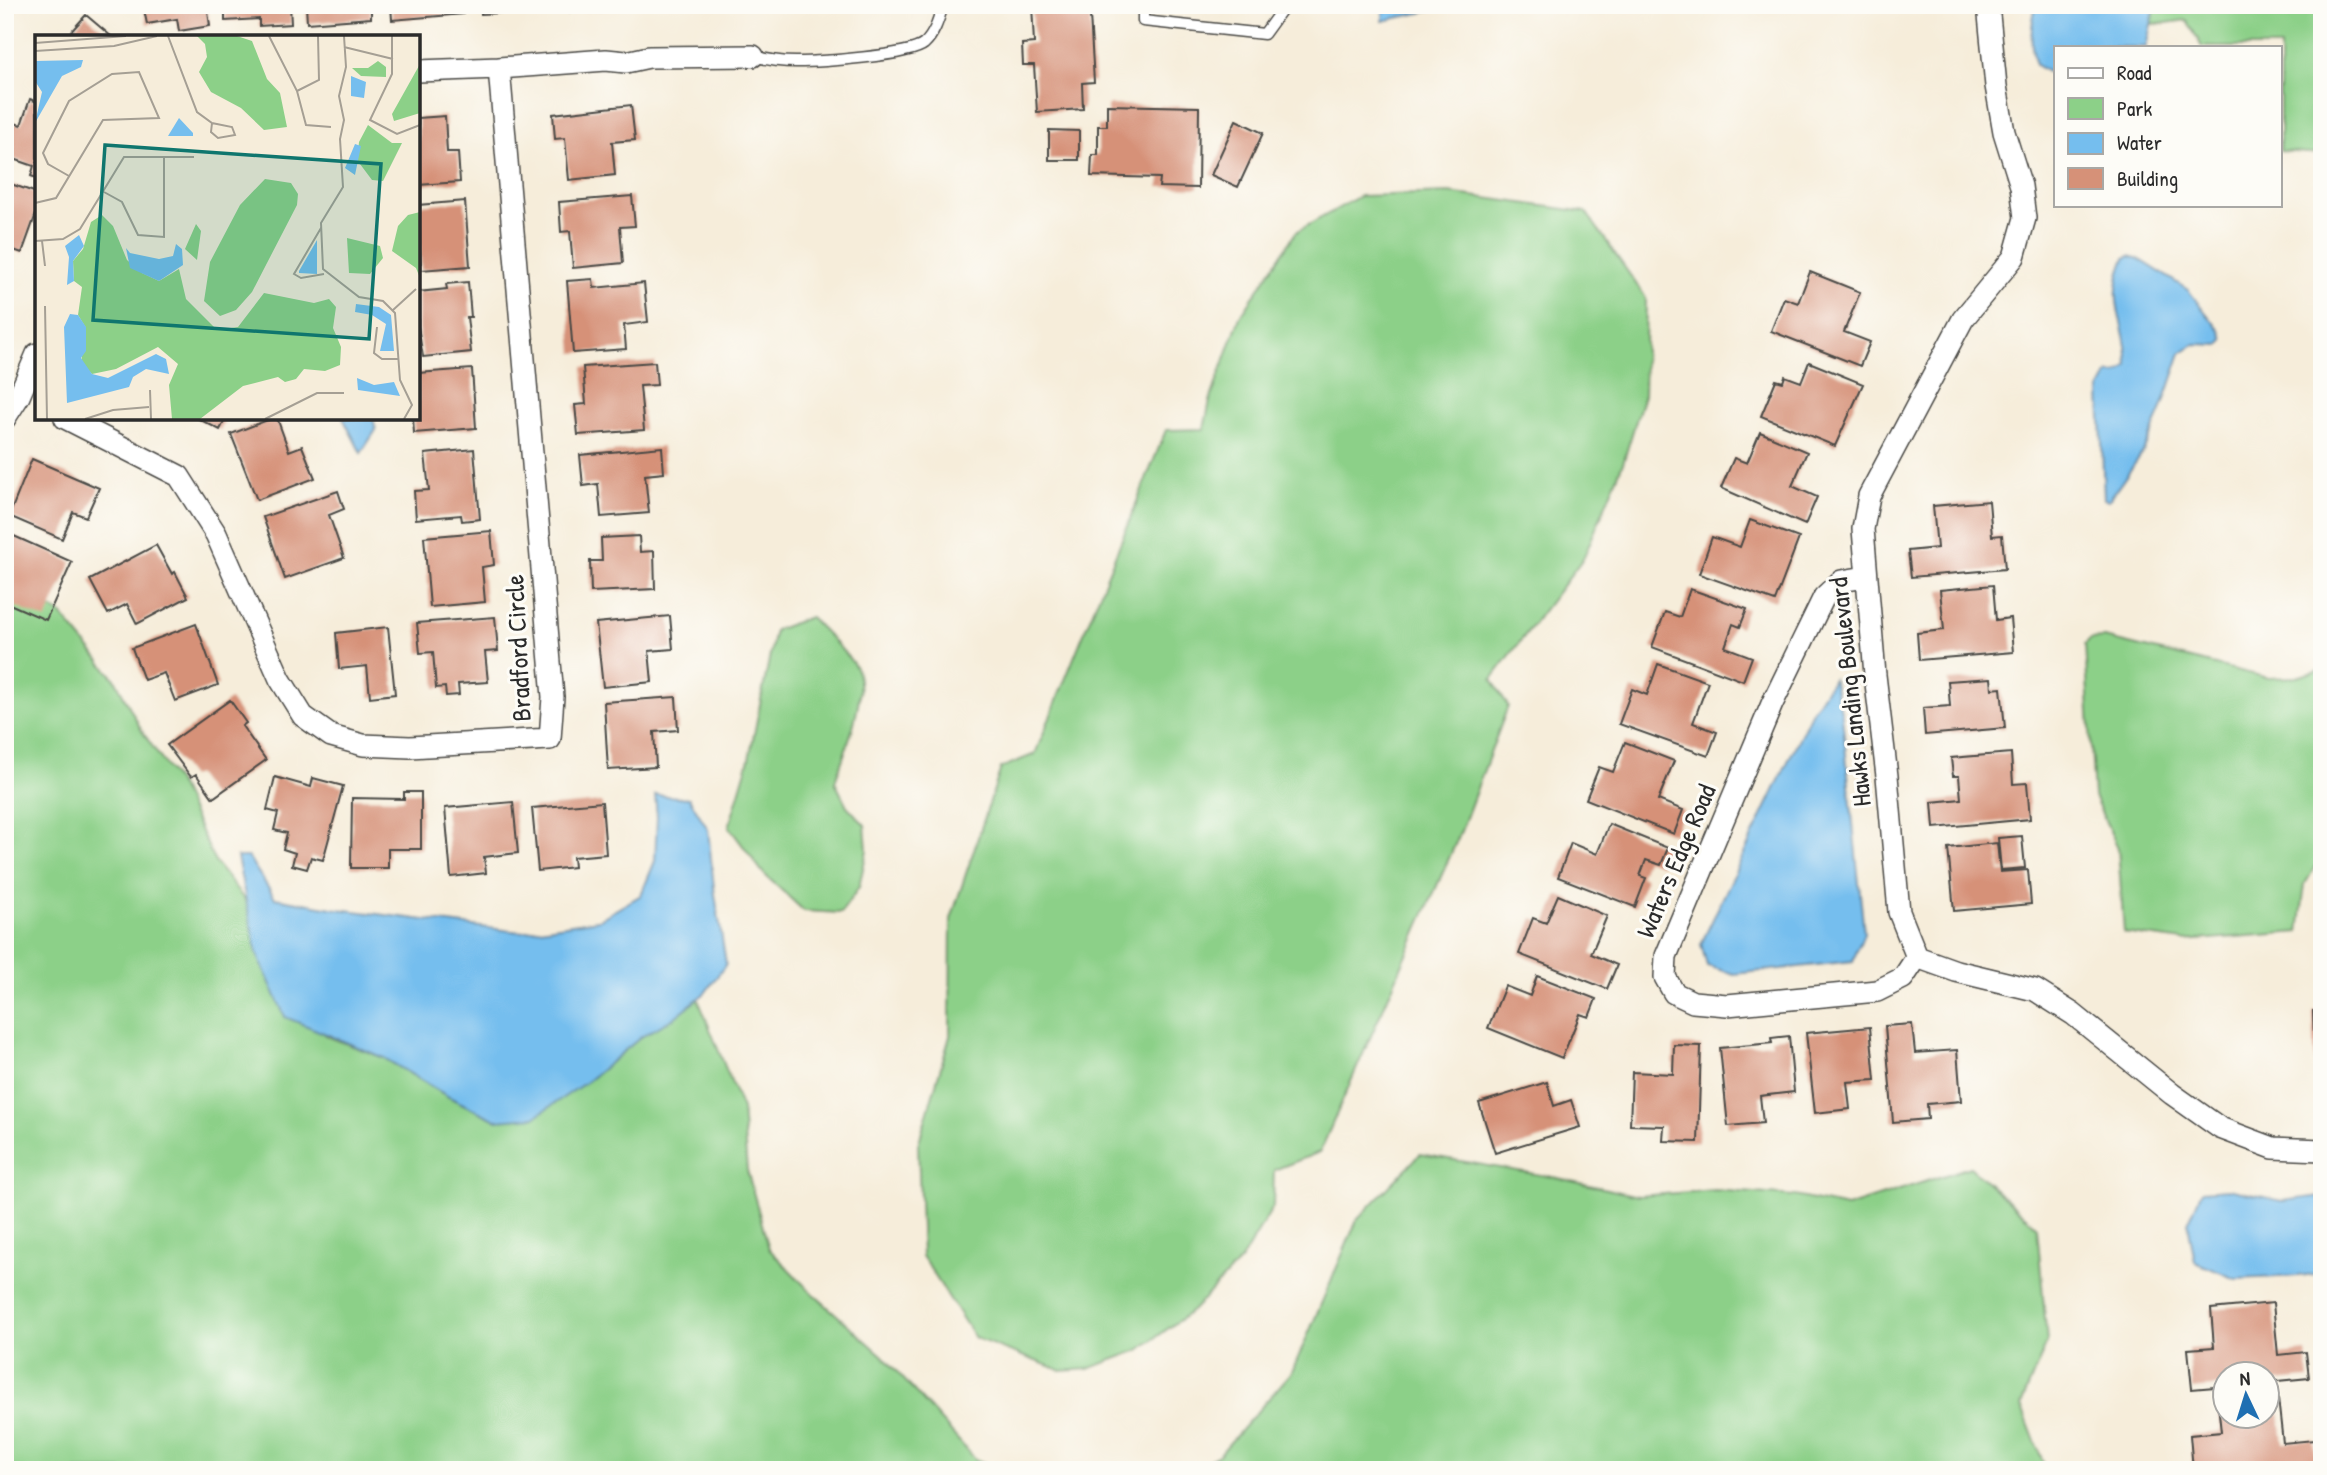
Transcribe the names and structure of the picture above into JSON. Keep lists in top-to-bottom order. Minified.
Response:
{"streets":{"street":["Bradford Circle","Hawks Landing Boulevard","Waters Edge Road"]},"crossings":[["Hawks Landing Boulevard","Waters Edge Road"]],"legend":["Road","Park","Water","Building"],"north":"top"}
